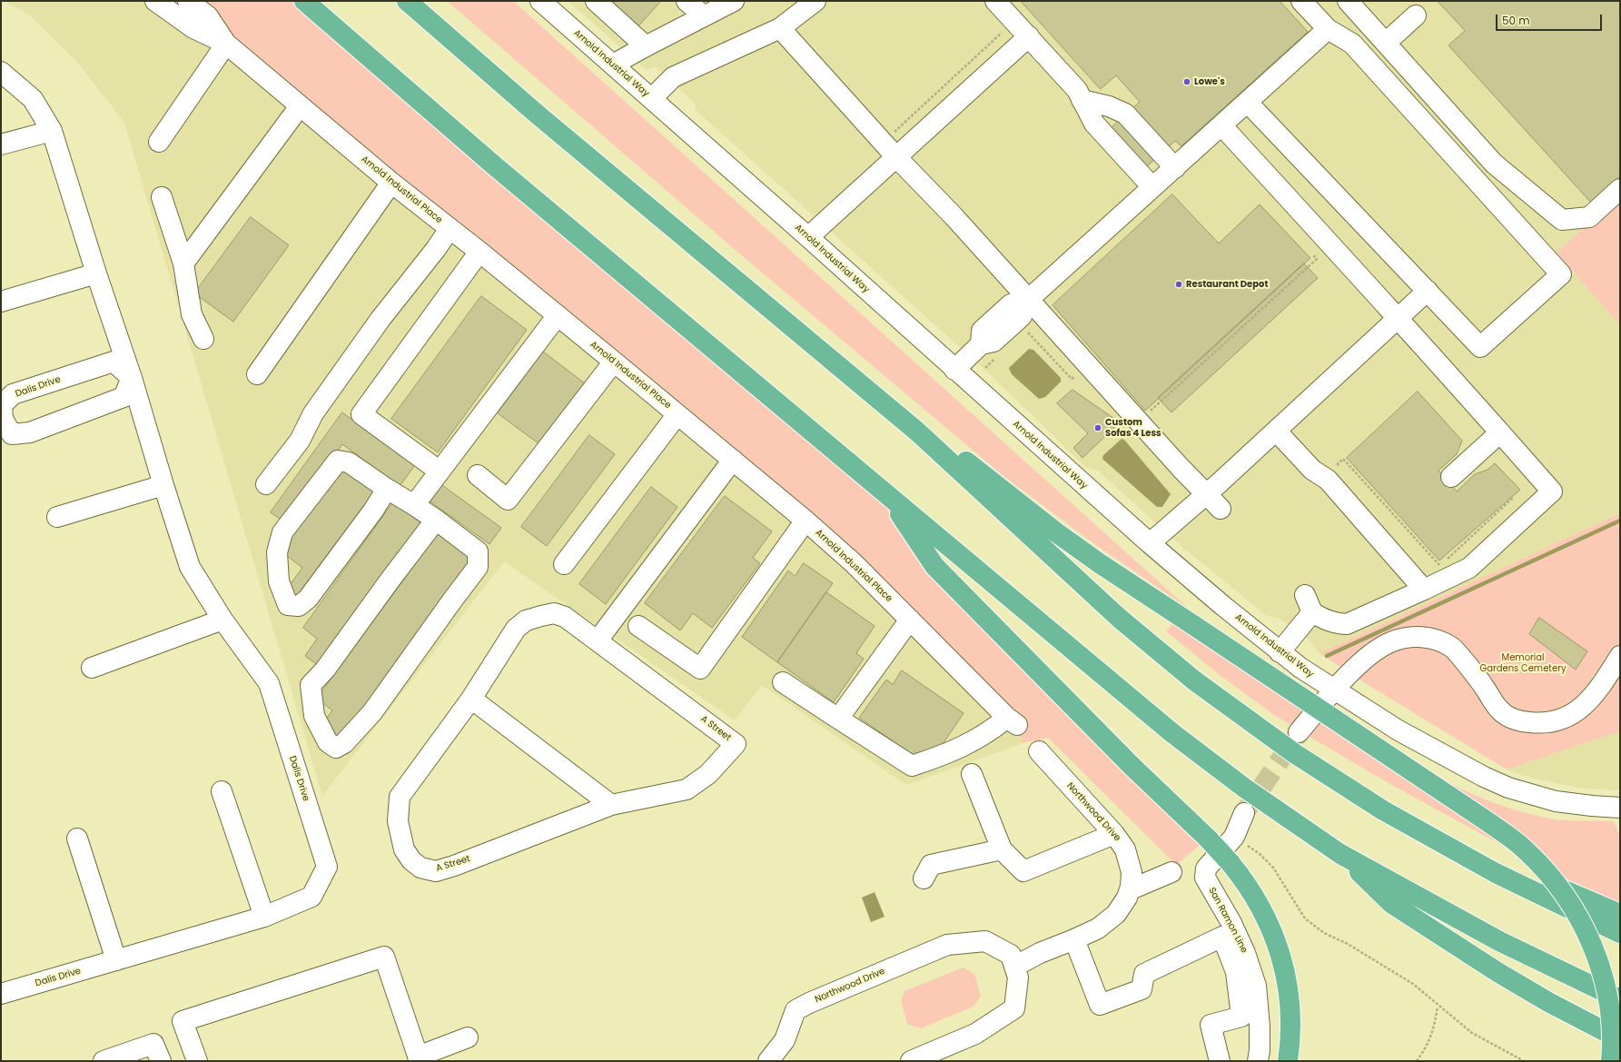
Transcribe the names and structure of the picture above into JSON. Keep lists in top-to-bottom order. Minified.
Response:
{"streets":{"street":["Arnold Industrial Way","Arnold Industrial Place","Dalis Drive","A Street","Northwood Drive","San Ramon Line"]},"parks":["Memorial Gardens Cemetery"],"places":["Lowe's","Restaurant Depot","Custom Sofas 4 Less"],"scale_bar":"50 m"}
